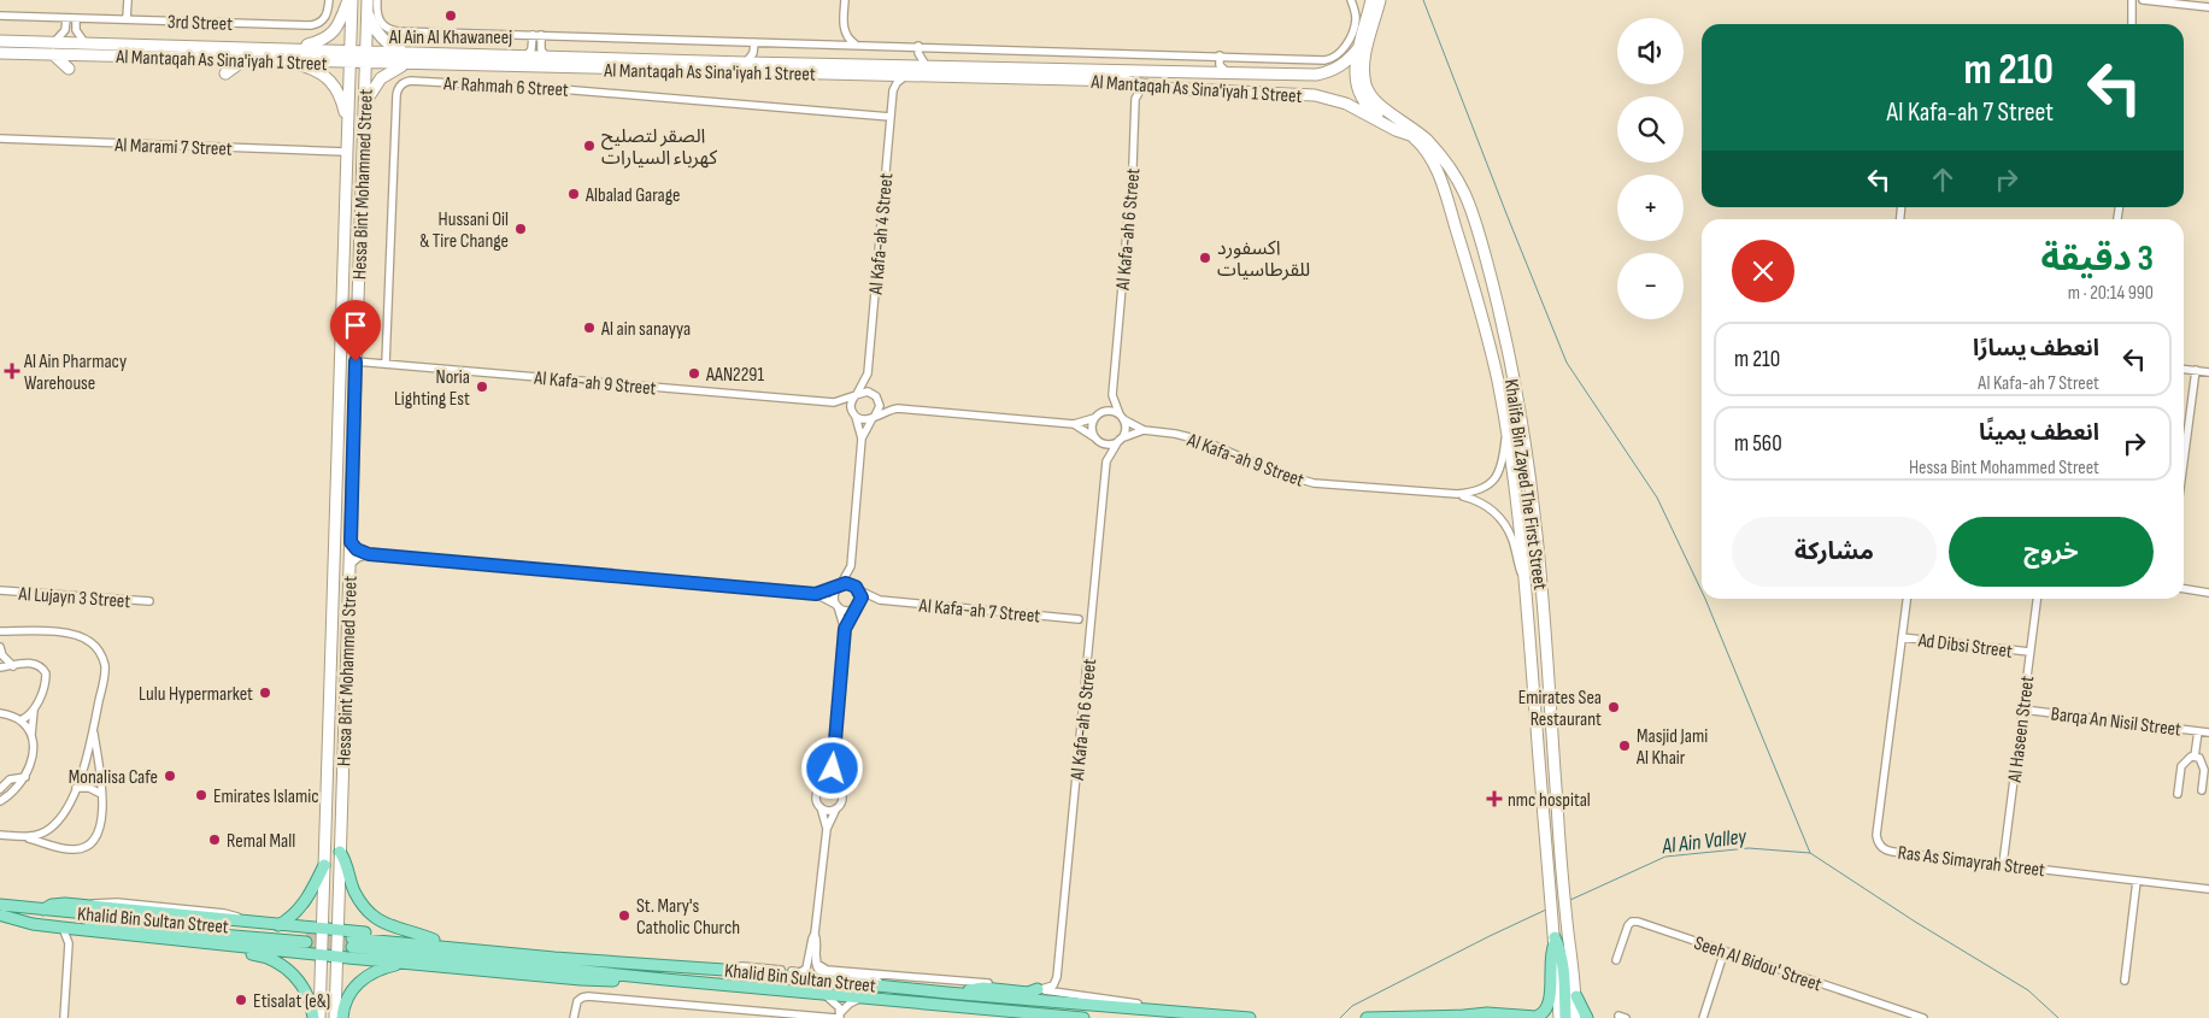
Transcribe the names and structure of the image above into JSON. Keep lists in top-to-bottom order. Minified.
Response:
{"streets":{"main road":["Al Mantaqah As Sina'iyah 1 Street","Hessa Bint Mohammed Street","Khalifa Bin Zayed The First Street","Khalid Bin Sultan Street"],"street":["3rd Street","Ar Rahmah 6 Street","Al Marami 7 Street","Al Kafa-ah 6 Street","Al Kafa-ah 4 Street","Al Kafa-ah 9 Street","Al Lujayn 3 Street","Al Kafa-ah 7 Street","Ad Dibsi Street","Barqa An Nisil Street","Al Haseen Street","Ras As Simayrah Street","Seeh Al Bidou' Street"]},"crossings":[["Al Mantaqah As Sina'iyah 1 Street","Hessa Bint Mohammed Street"],["Al Mantaqah As Sina'iyah 1 Street","Al Kafa-ah 6 Street"],["Al Mantaqah As Sina'iyah 1 Street","Al Kafa-ah 4 Street"],["Al Mantaqah As Sina'iyah 1 Street","Khalifa Bin Zayed The First Street"],["Ar Rahmah 6 Street","Al Kafa-ah 4 Street"],["Ar Rahmah 6 Street","Al Kafa-ah 9 Street"],["Al Marami 7 Street","Hessa Bint Mohammed Street"],["Hessa Bint Mohammed Street","Al Kafa-ah 9 Street"],["Al Kafa-ah 6 Street","Al Kafa-ah 9 Street"],["Al Kafa-ah 4 Street","Al Kafa-ah 9 Street"],["Al Kafa-ah 9 Street","Khalifa Bin Zayed The First Street"],["Ad Dibsi Street","Al Haseen Street"],["Ad Dibsi Street","Ras As Simayrah Street"],["Barqa An Nisil Street","Al Haseen Street"],["Al Haseen Street","Ras As Simayrah Street"]],"water":["Al Ain Valley"],"places":{"other":["Al Ain Al Khawaneej","الصقر لتصليح كهرباء السيارات","Albalad Garage","Hussani Oil & Tire Change","اكسفورد للقرطاسيات","Al ain sanayya","AAN2291","Noria Lighting Est","Lulu Hypermarket","Emirates Sea Restaurant","Masjid Jami Al Khair","Monalisa Cafe","Emirates Islamic","Remal Mall","St. Mary's Catholic Church","Etisalat (e&)"],"health":["Al Ain Pharmacy Warehouse","nmc hospital"]},"page":{"map_buttons":["+","−"],"turn":["210 m","Al Kafa-ah 7 Street"],"heading":["3 دقيقة","990 m · 20:14"],"list":[{"name":"انعطف يسارًا","note":"Al Kafa-ah 7 Street","value":"210 m"},{"name":"انعطف يمينًا","note":"Hessa Bint Mohammed Street","value":"560 m"}],"buttons":["خروج","مشاركة"]}}
